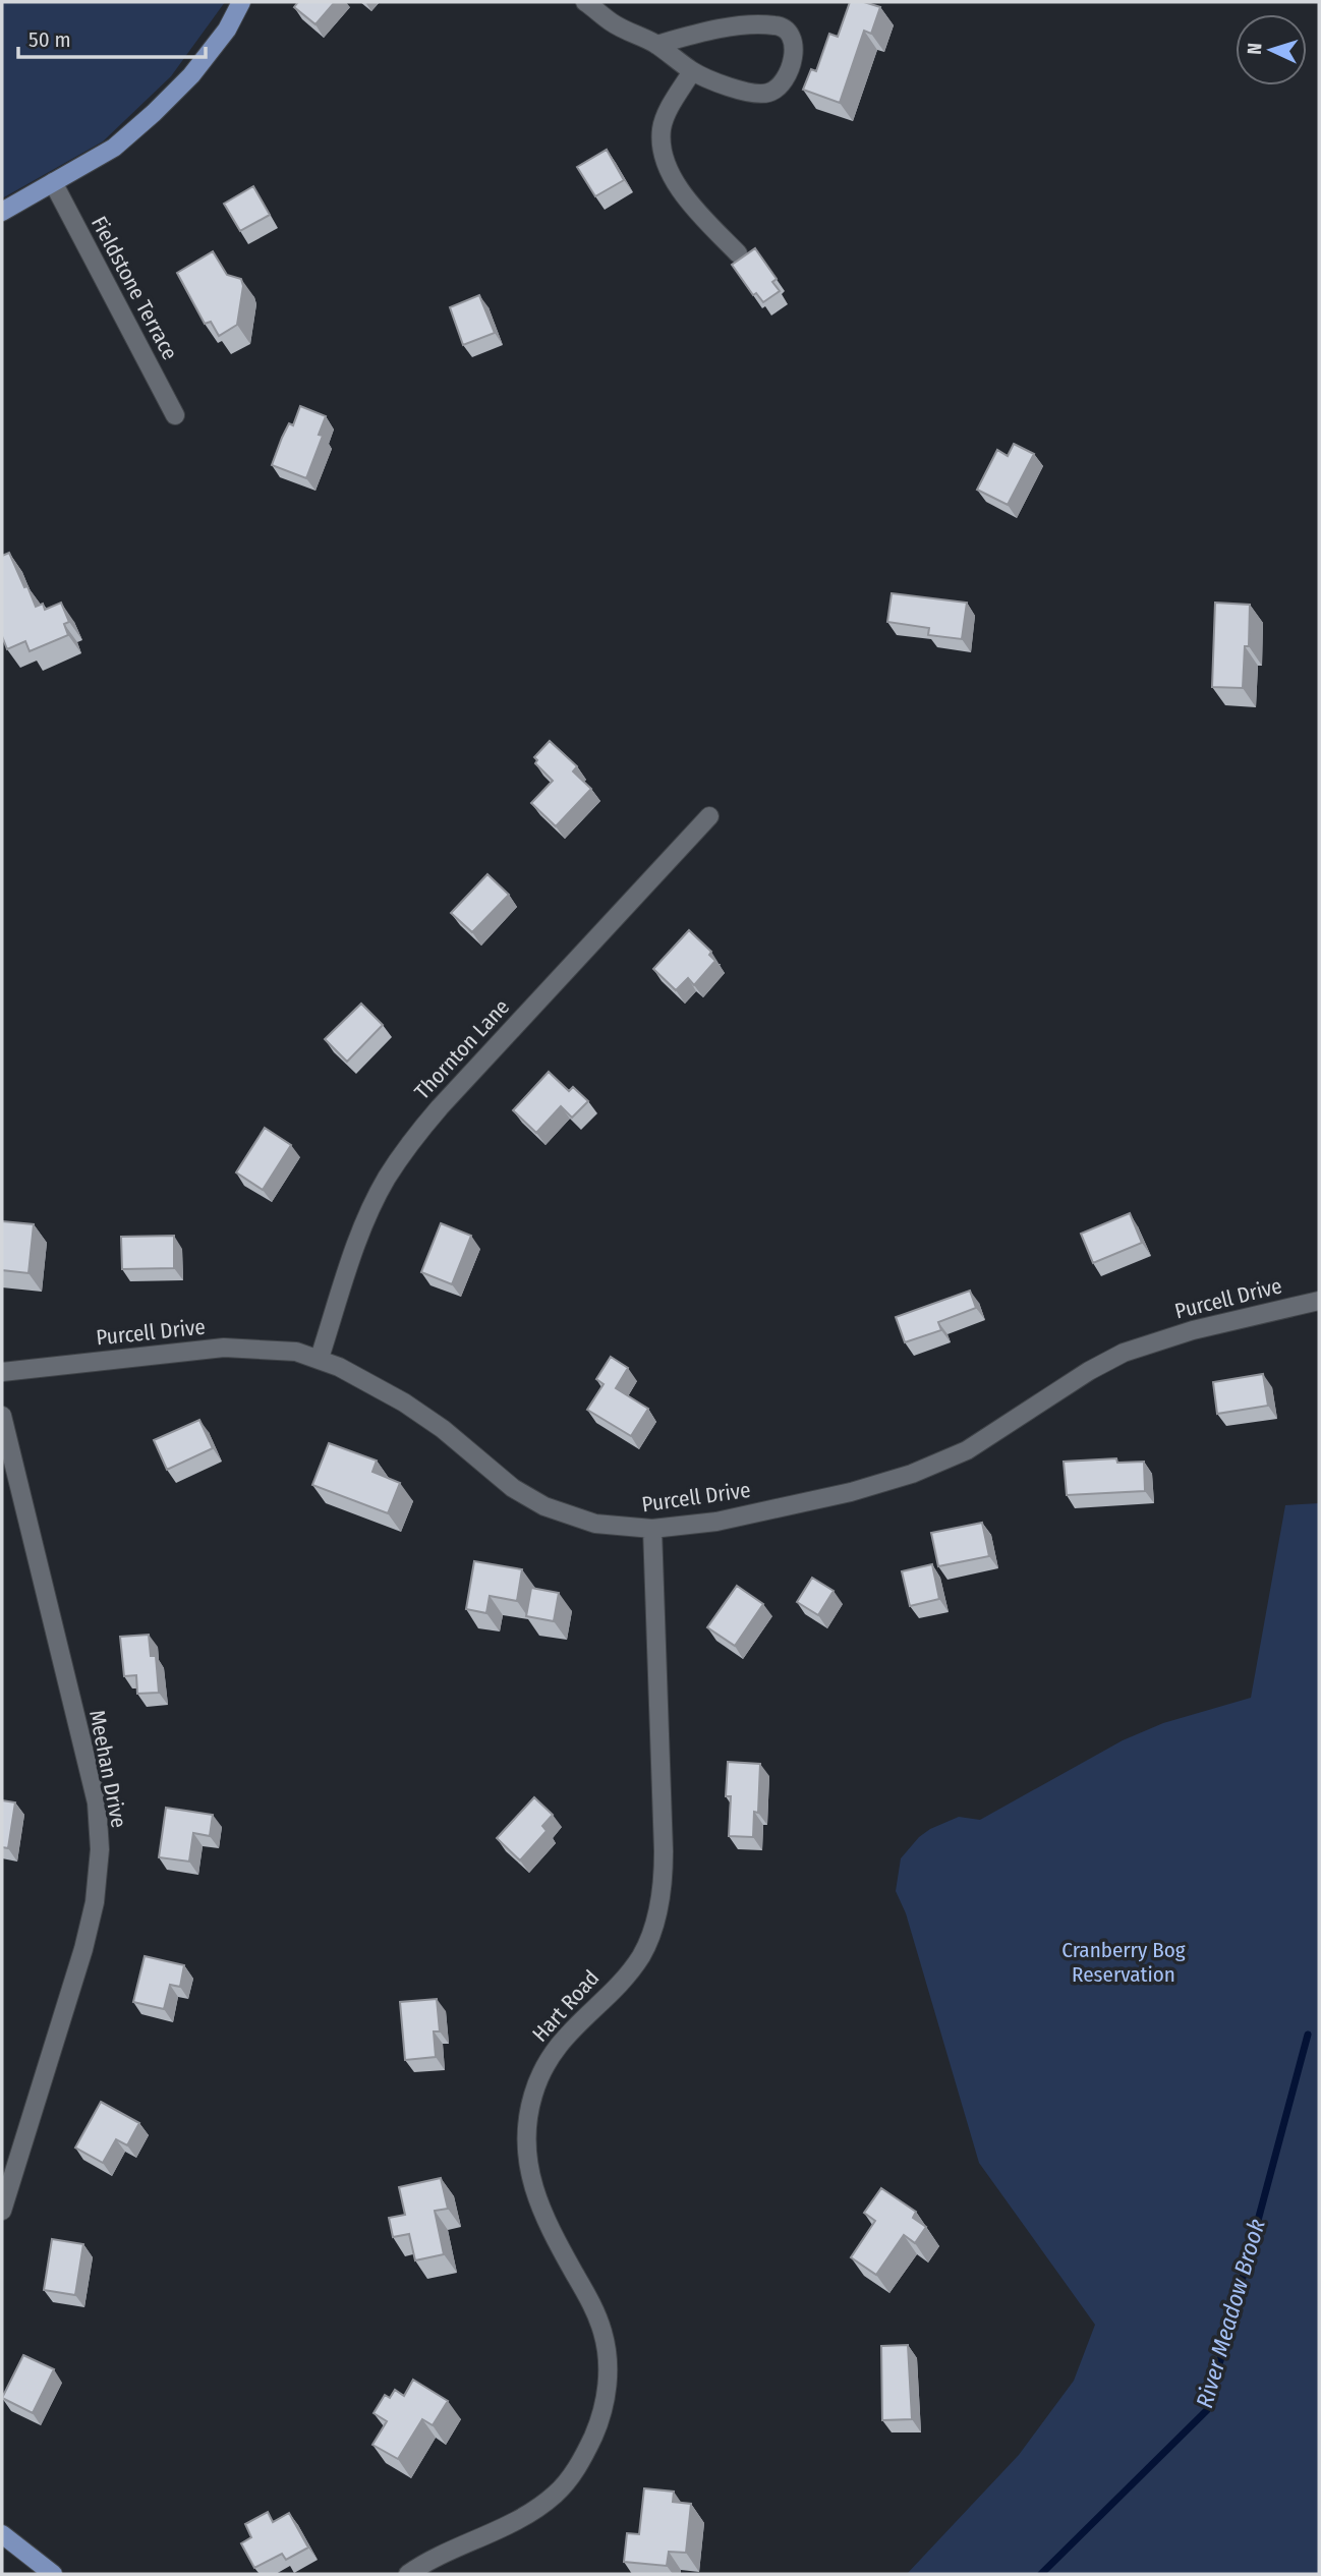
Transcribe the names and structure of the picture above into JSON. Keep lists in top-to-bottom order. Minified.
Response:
{"streets":{"street":["Fieldstone Terrace","Thornton Lane","Purcell Drive","Meehan Drive","Hart Road"]},"crossings":[["Thornton Lane","Purcell Drive"],["Purcell Drive","Hart Road"]],"water":["River Meadow Brook"],"parks":["Cranberry Bog Reservation"],"scale_bar":"50 m","north":"left"}
